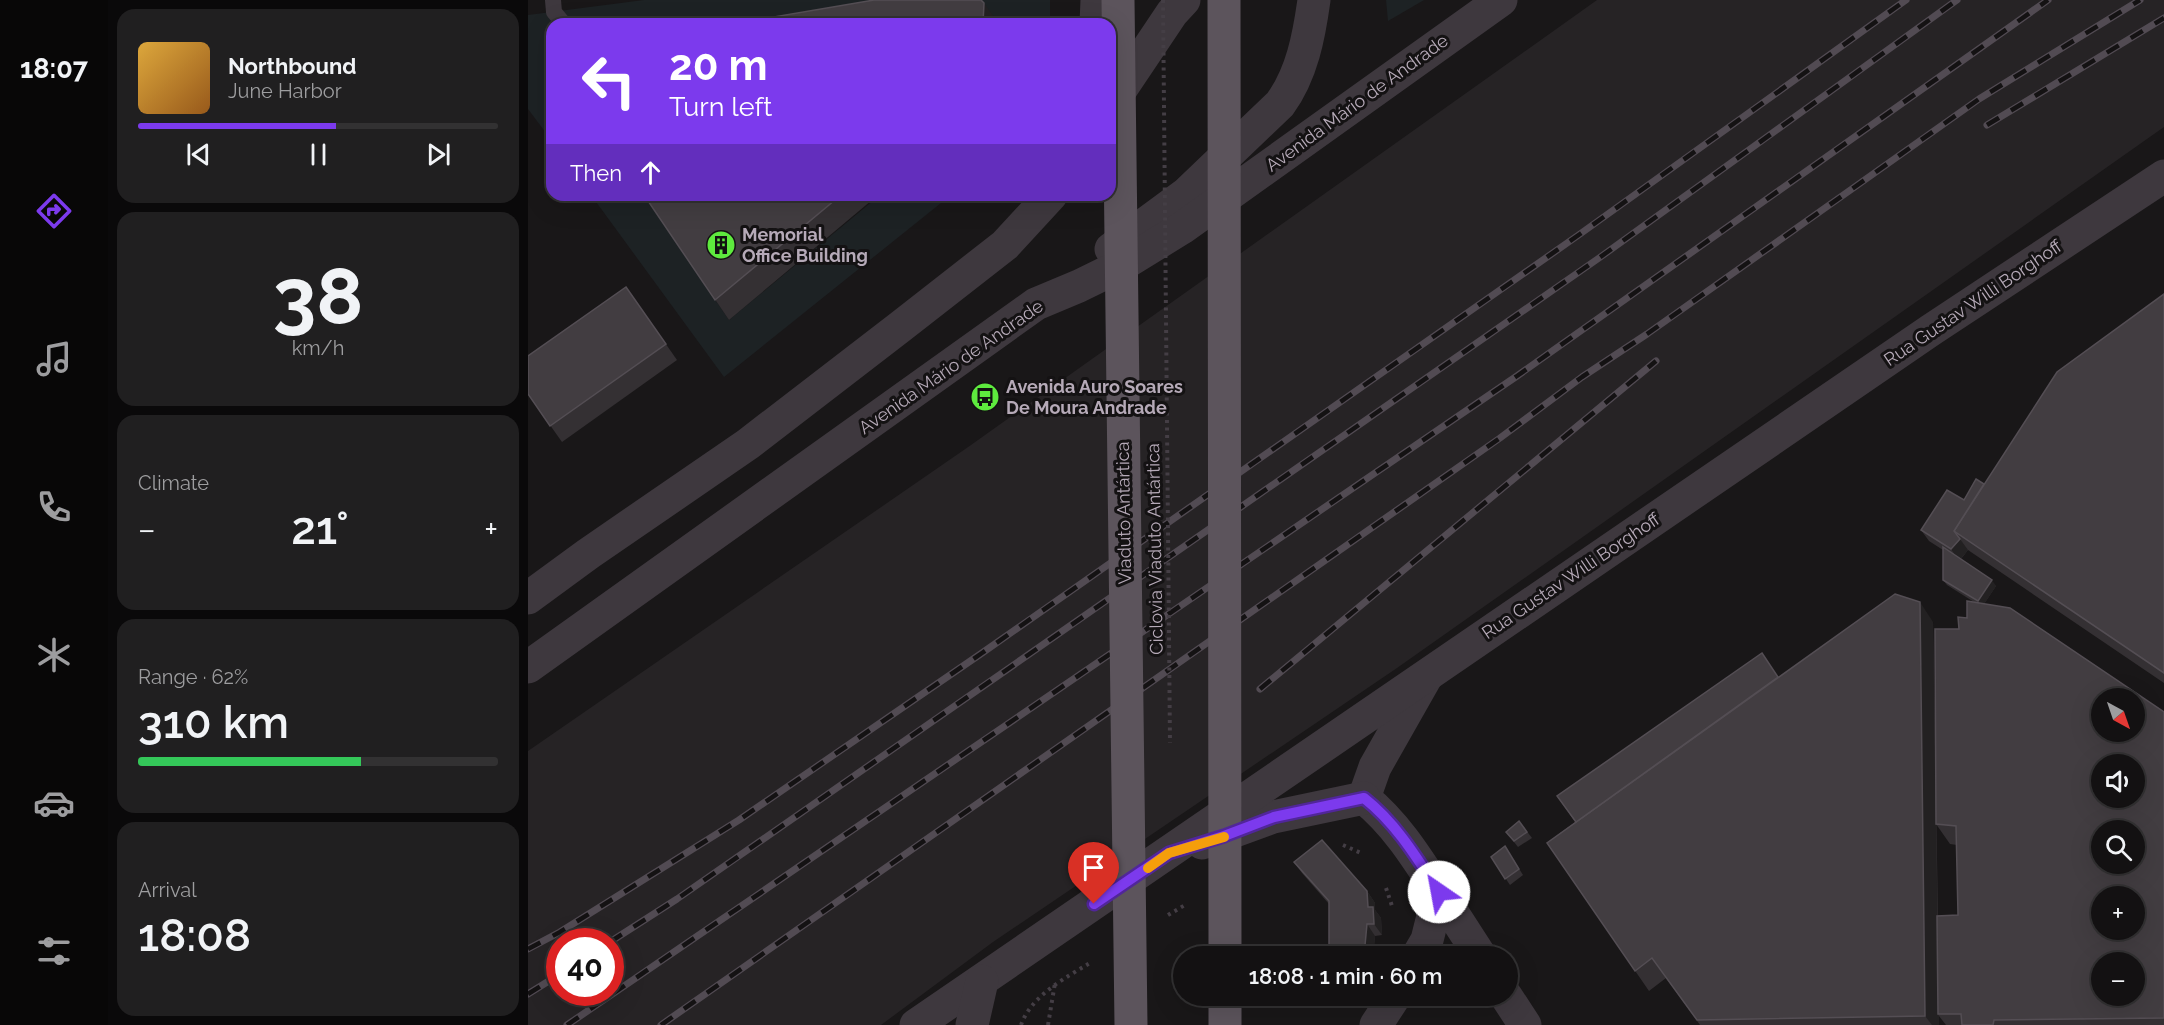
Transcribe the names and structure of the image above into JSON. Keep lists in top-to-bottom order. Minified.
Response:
{"streets":{"main road":["Viaduto Antártica"],"street":["Avenida Mário de Andrade","Rua Gustav Willi Borghoff"],"path":["Ciclovia Viaduto Antártica"]},"places":{"building":["Memorial Office Building"],"bus stop":["Avenida Auro Soares De Moura Andrade"]},"north":"bottom right","page":{"tabs":"18:07","turn":["20 m","Turn left"],"song":["Northbound","June Harbor"],"then":"Then","tile":[["38","km/h"],"Climate",["Range · 62%","310 km"],["Arrival","18:08"]],"heat":["−","21°","+"],"map_buttons":["+","−"],"limit":"40","trip":"18:08 · 1 min · 60 m"}}
